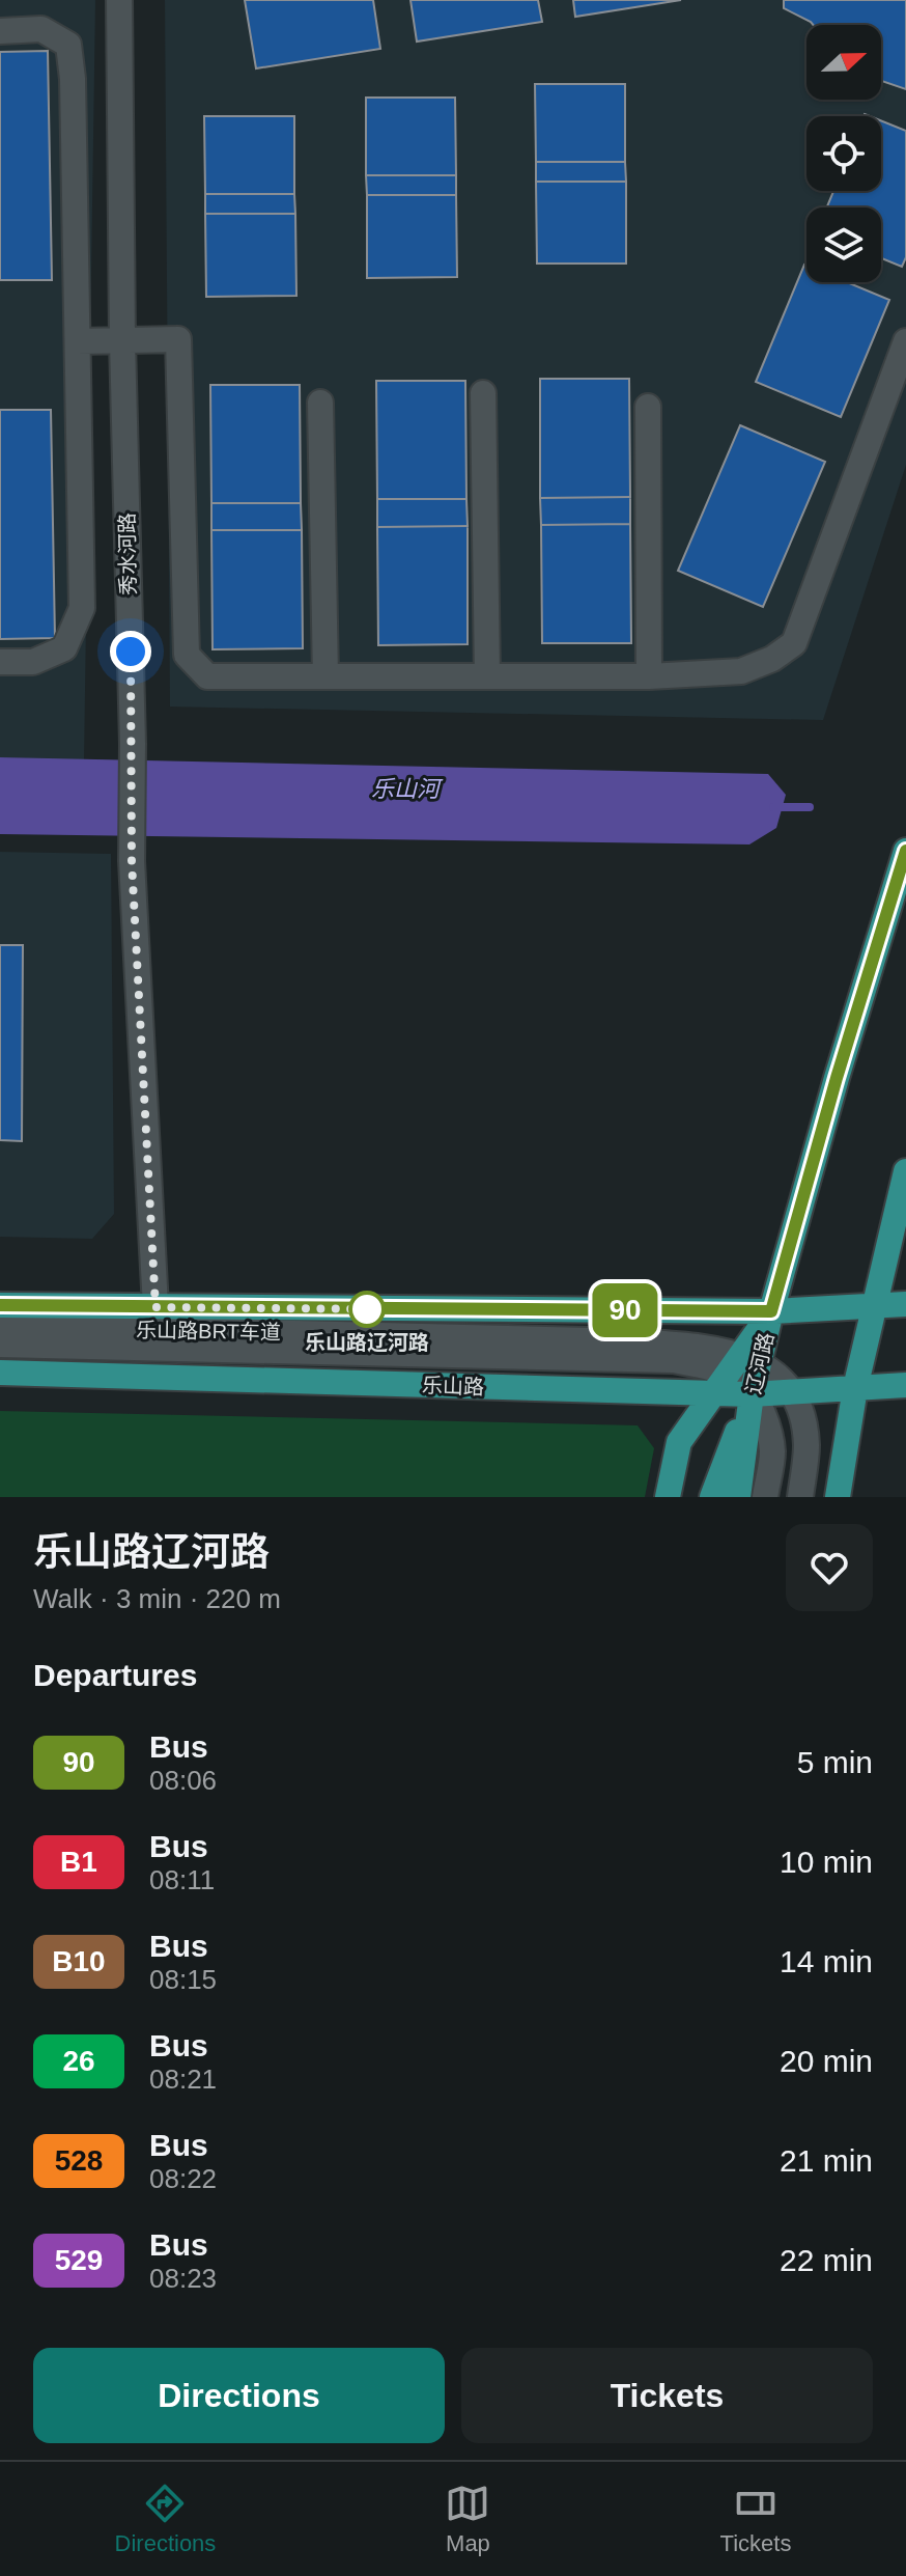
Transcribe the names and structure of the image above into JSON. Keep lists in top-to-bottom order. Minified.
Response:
{"streets":{"main road":["辽河路","乐山路"],"street":["秀水河路","乐山路BRT车道"]},"crossings":[["乐山路BRT车道","辽河路"],["乐山路BRT车道","乐山路"],["辽河路","乐山路"]],"water":["乐山河"],"places":["乐山路辽河路"],"lines":["bus line 90"],"north":"right","page":{"on_map":"90","heading":[["乐山路辽河路","Walk · 3 min · 220 m"],"Departures"],"list":[{"mark":"90","name":"Bus","note":"08:06","value":"5 min"},{"mark":"B1","name":"Bus","note":"08:11","value":"10 min"},{"mark":"B10","name":"Bus","note":"08:15","value":"14 min"},{"mark":"26","name":"Bus","note":"08:21","value":"20 min"},{"mark":"528","name":"Bus","note":"08:22","value":"21 min"},{"mark":"529","name":"Bus","note":"08:23","value":"22 min"}],"buttons":["Directions","Tickets"],"tabs":["Directions","Map","Tickets"]}}
